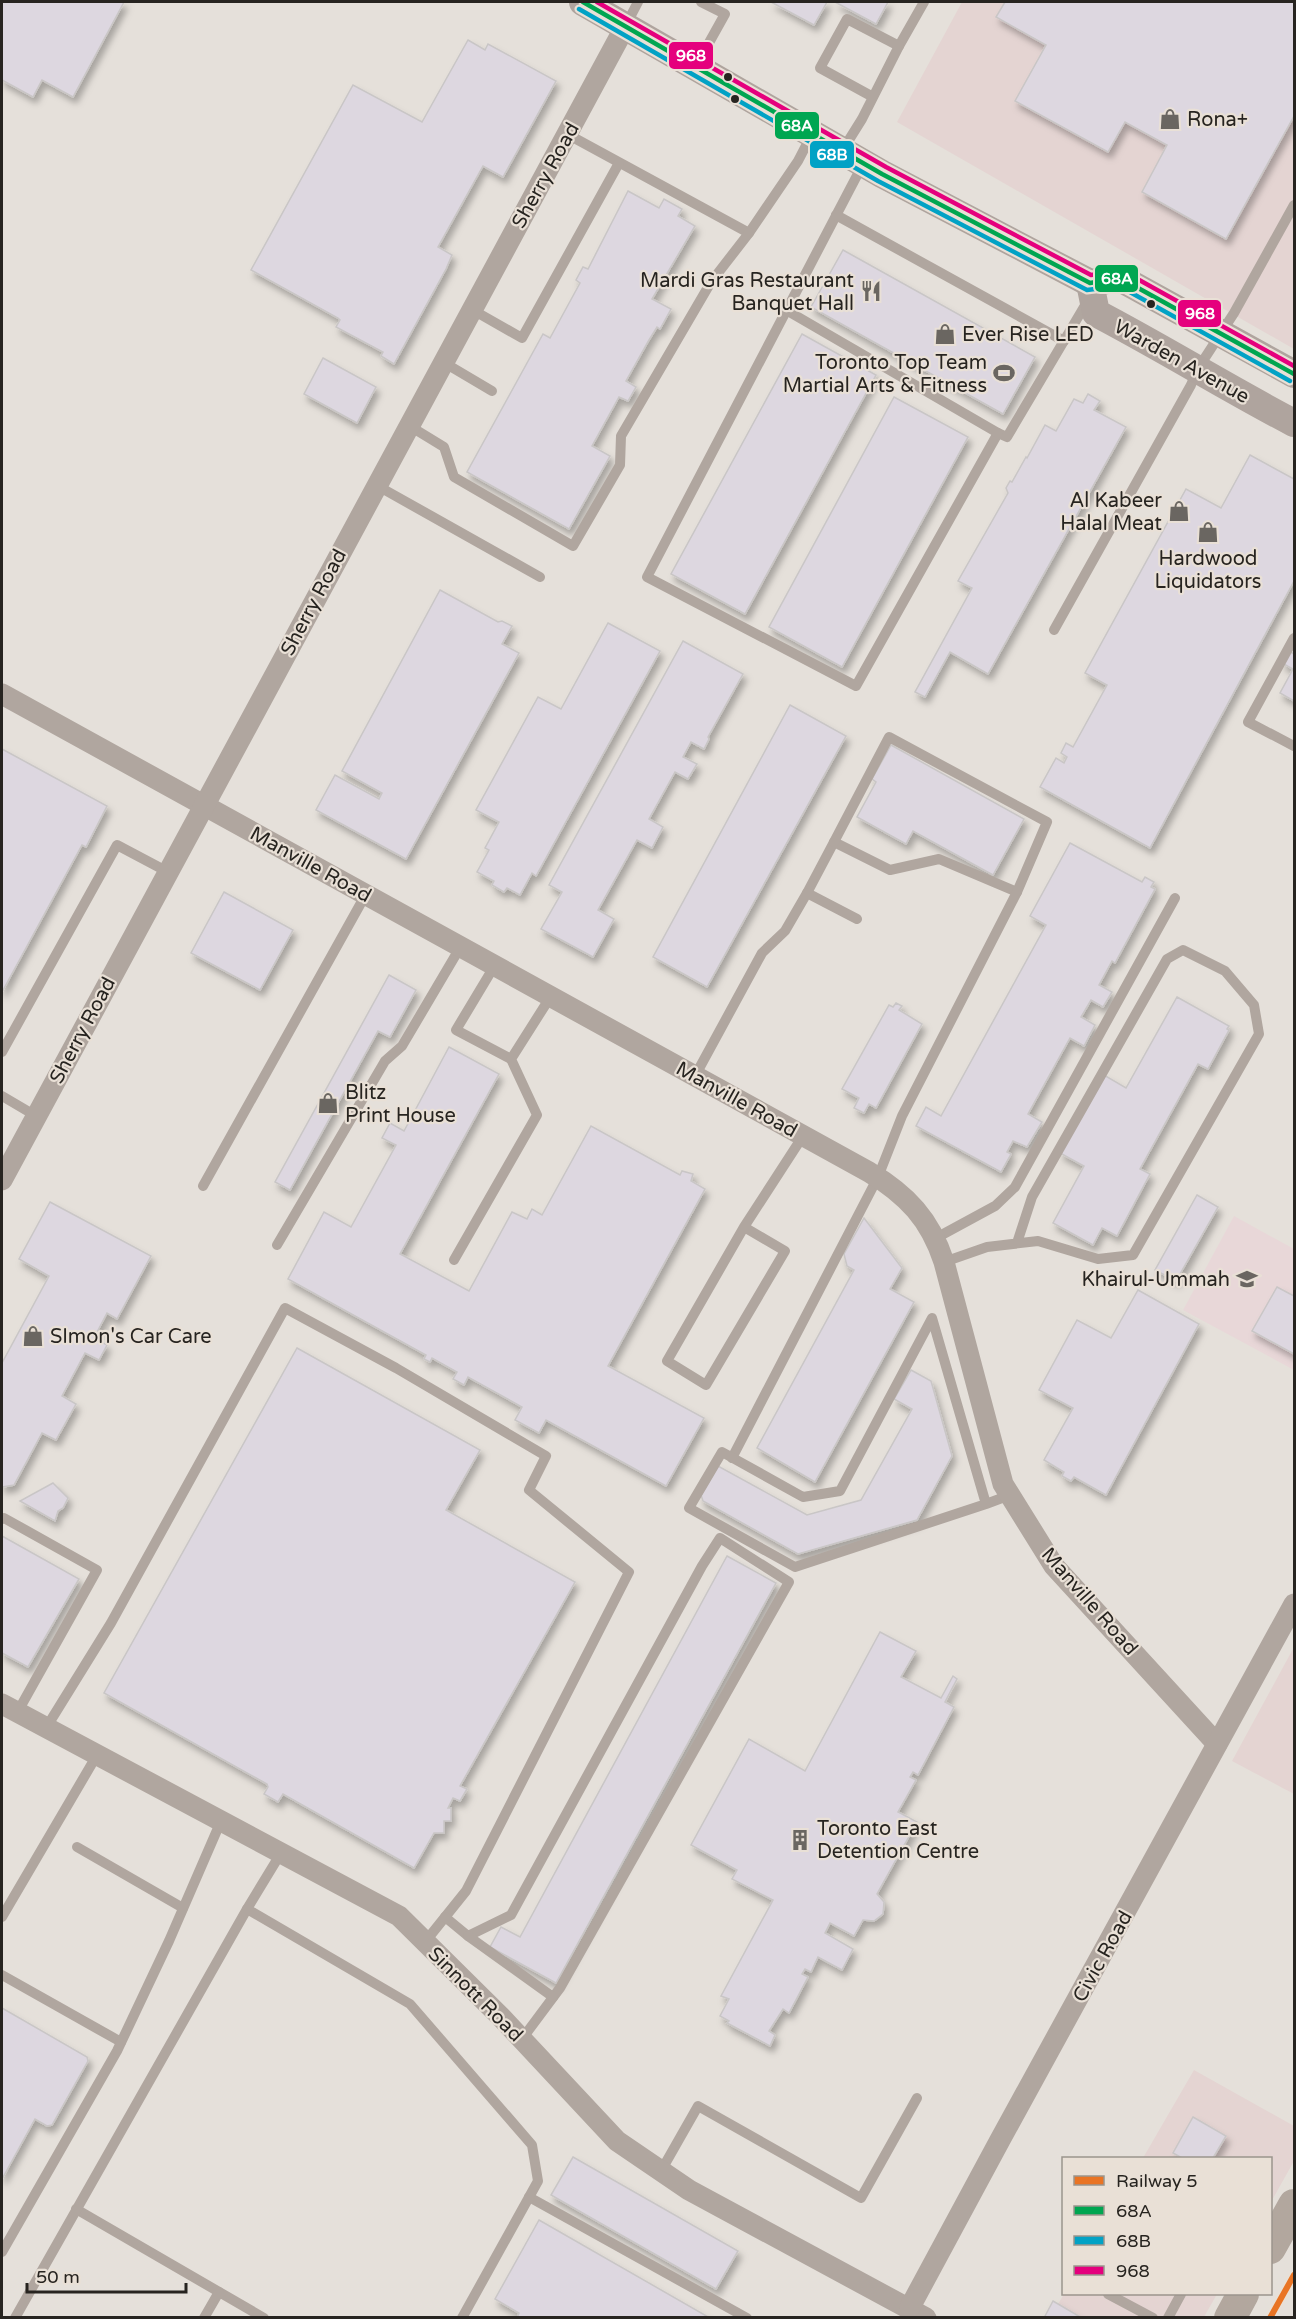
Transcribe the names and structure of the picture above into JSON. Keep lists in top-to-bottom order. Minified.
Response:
{"streets":{"main road":["Warden Avenue"],"street":["Sherry Road","Manville Road","Civic Road","Sinnott Road"]},"crossings":[["Sherry Road","Manville Road"],["Manville Road","Civic Road"],["Civic Road","Sinnott Road"]],"places":{"shop":["Rona+","Ever Rise LED","Al Kabeer Halal Meat","Hardwood Liquidators","Blitz Print House","SImon's Car Care"],"restaurant":["Mardi Gras Restaurant Banquet Hall"],"sports":["Toronto Top Team Martial Arts & Fitness"],"school or university":["Khairul-Ummah"],"building":["Toronto East Detention Centre"]},"lines":["transit line 68A","transit line 968","transit line 68B","rail line 5"],"legend":["Railway 5","68A","68B","968"],"scale_bar":"50 m"}
